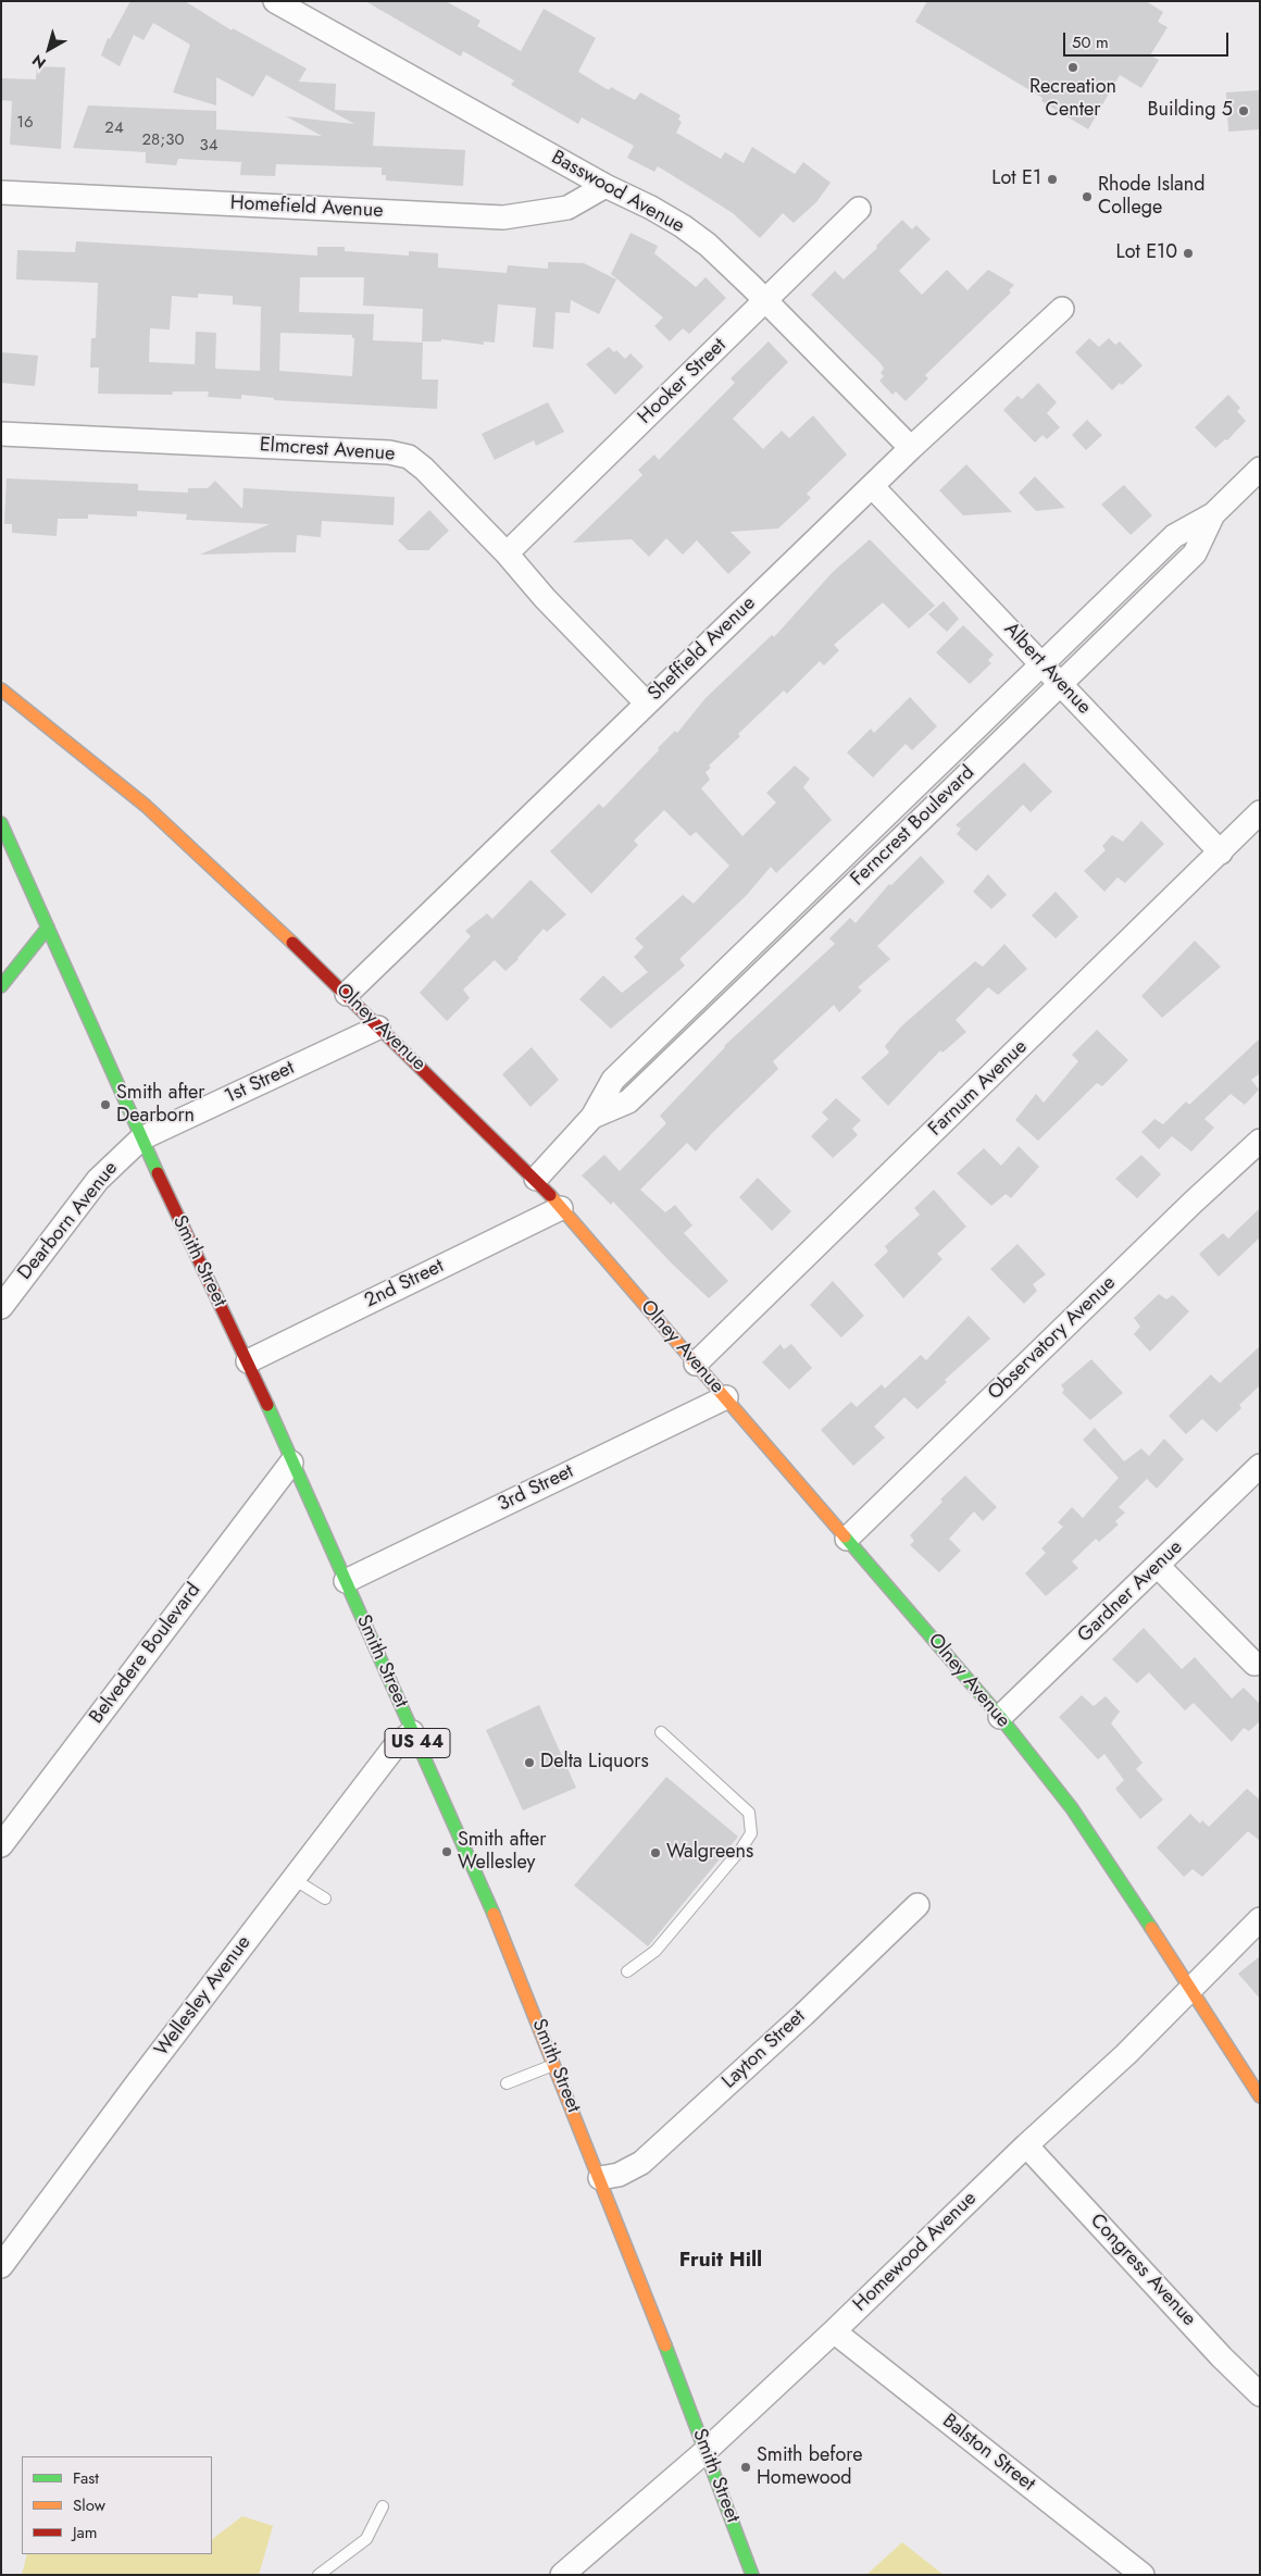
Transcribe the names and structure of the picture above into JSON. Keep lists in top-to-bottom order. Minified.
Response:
{"streets":{"main road":["Olney Avenue","Smith Street","US 44"],"street":["Basswood Avenue","Homefield Avenue","Hooker Street","Elmcrest Avenue","Sheffield Avenue","Albert Avenue","Ferncrest Boulevard","1st Street","Farnum Avenue","Dearborn Avenue","2nd Street","Observatory Avenue","3rd Street","Gardner Avenue","Belvedere Boulevard","Wellesley Avenue","Layton Street","Homewood Avenue","Congress Avenue","Balston Street"]},"crossings":[["Basswood Avenue","Homefield Avenue"],["Basswood Avenue","Hooker Street"],["Basswood Avenue","Sheffield Avenue"],["Hooker Street","Elmcrest Avenue"],["Elmcrest Avenue","Sheffield Avenue"],["Sheffield Avenue","Albert Avenue"],["Sheffield Avenue","Olney Avenue"],["Albert Avenue","Ferncrest Boulevard"],["Albert Avenue","Farnum Avenue"],["Ferncrest Boulevard","Olney Avenue"],["Olney Avenue","1st Street"],["Olney Avenue","Farnum Avenue"],["Olney Avenue","2nd Street"],["Olney Avenue","Observatory Avenue"],["Olney Avenue","3rd Street"],["Olney Avenue","Gardner Avenue"],["Olney Avenue","Homewood Avenue"],["1st Street","Dearborn Avenue"],["1st Street","Smith Street"],["Dearborn Avenue","Smith Street"],["Smith Street","2nd Street"],["Smith Street","3rd Street"],["Smith Street","Belvedere Boulevard"],["Smith Street","Wellesley Avenue"],["Smith Street","Layton Street"],["Smith Street","Homewood Avenue"],["Homewood Avenue","Congress Avenue"],["Homewood Avenue","Balston Street"]],"districts":["Fruit Hill"],"places":["Recreation Center","Building 5","Lot E1","Rhode Island College","Lot E10","Smith after Dearborn","Delta Liquors","Smith after Wellesley","Walgreens","Smith before Homewood"],"house_numbers":["16","24","28;30","34"],"legend":["Fast","Slow","Jam"],"scale_bar":"50 m","north":"bottom left"}
